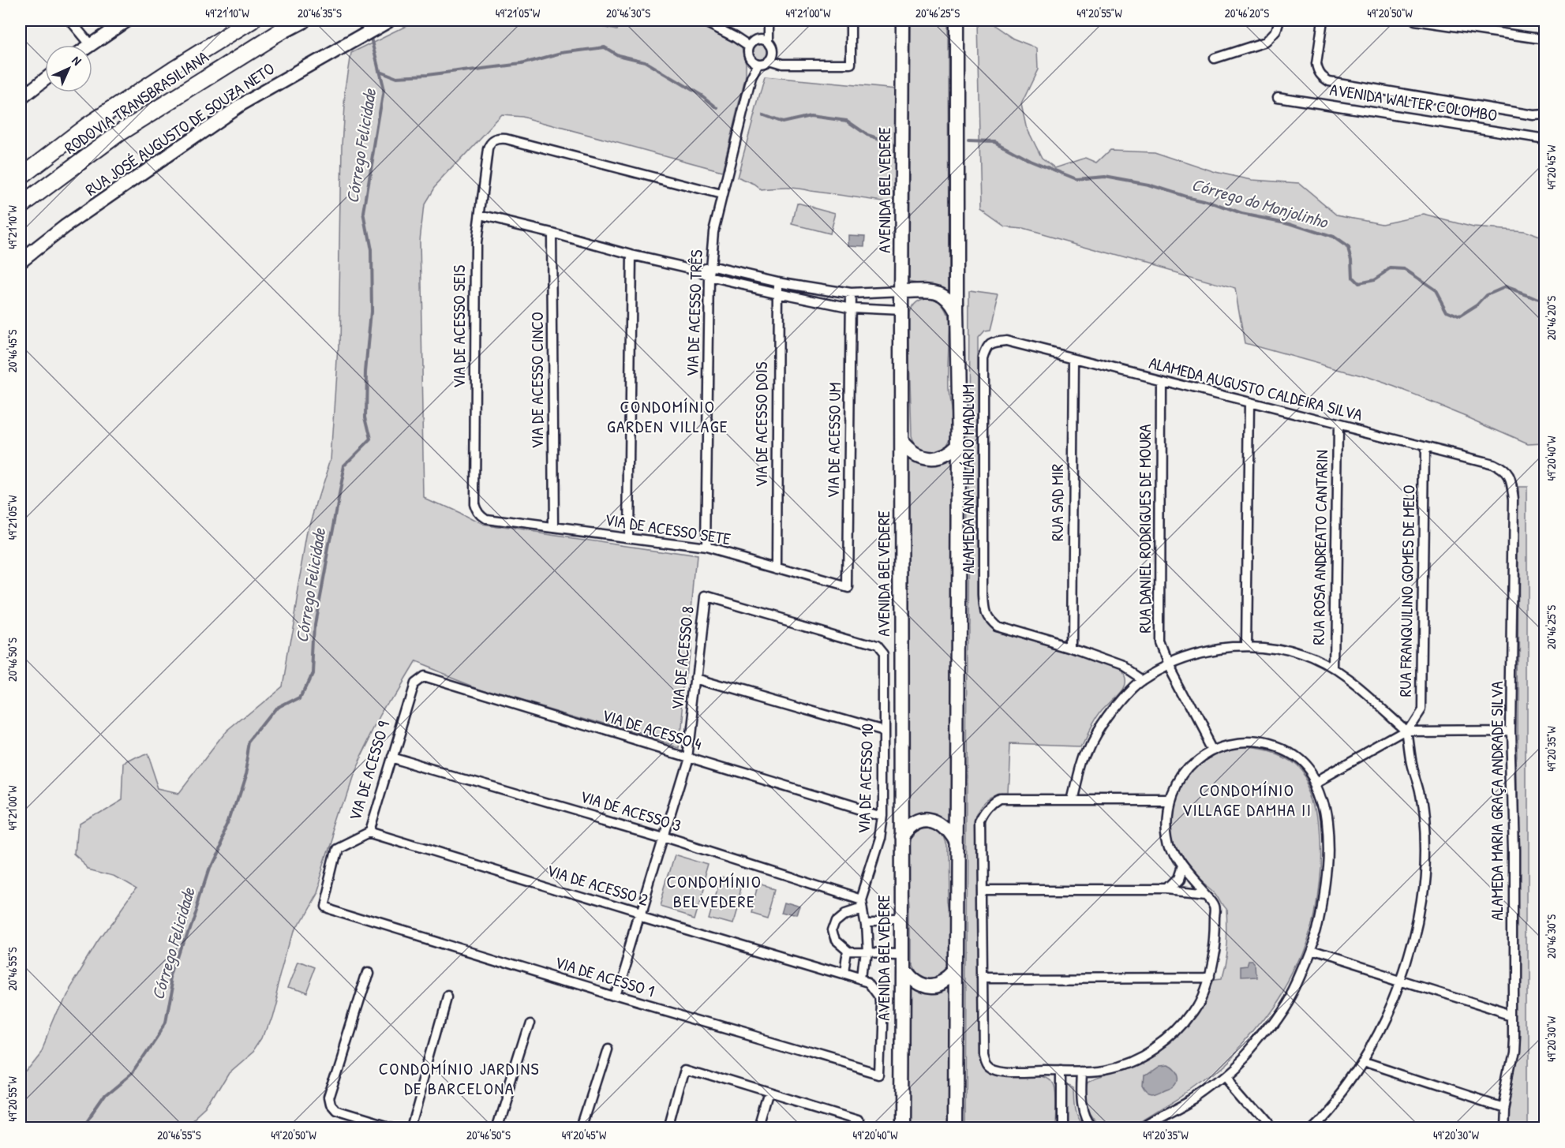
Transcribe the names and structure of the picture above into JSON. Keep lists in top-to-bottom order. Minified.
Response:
{"streets":{"highway":["RODOVIA TRANSBRASILIANA"],"main road":["RUA JOSÉ AUGUSTO DE SOUZA NETO","AVENIDA BELVEDERE"],"street":["AVENIDA WALTER COLOMBO","VIA DE ACESSO TRÊS","VIA DE ACESSO SEIS","VIA DE ACESSO CINCO","ALAMEDA AUGUSTO CALDEIRA SILVA","VIA DE ACESSO DOIS","VIA DE ACESSO UM","ALAMEDA ANA HILÁRIO MADLUM","RUA SAD MIR","RUA DANIEL RODRIGUES DE MOURA","VIA DE ACESSO SETE","RUA ROSA ANDREATO CANTARIN","RUA FRANQUILINO GOMES DE MELO","VIA DE ACESSO 8","VIA DE ACESSO 4","VIA DE ACESSO 9","VIA DE ACESSO 10","ALAMEDA MARIA GRAÇA ANDRADE SILVA","VIA DE ACESSO 3","VIA DE ACESSO 2","VIA DE ACESSO 1"]},"crossings":[["VIA DE ACESSO TRÊS","VIA DE ACESSO SEIS"],["VIA DE ACESSO TRÊS","VIA DE ACESSO SETE"],["VIA DE ACESSO SEIS","VIA DE ACESSO SETE"],["VIA DE ACESSO CINCO","VIA DE ACESSO SETE"],["ALAMEDA AUGUSTO CALDEIRA SILVA","ALAMEDA ANA HILÁRIO MADLUM"],["ALAMEDA AUGUSTO CALDEIRA SILVA","RUA SAD MIR"],["ALAMEDA AUGUSTO CALDEIRA SILVA","RUA DANIEL RODRIGUES DE MOURA"],["ALAMEDA AUGUSTO CALDEIRA SILVA","RUA ROSA ANDREATO CANTARIN"],["ALAMEDA AUGUSTO CALDEIRA SILVA","RUA FRANQUILINO GOMES DE MELO"],["ALAMEDA AUGUSTO CALDEIRA SILVA","ALAMEDA MARIA GRAÇA ANDRADE SILVA"],["VIA DE ACESSO DOIS","VIA DE ACESSO SETE"],["VIA DE ACESSO UM","VIA DE ACESSO SETE"],["ALAMEDA ANA HILÁRIO MADLUM","RUA SAD MIR"],["VIA DE ACESSO 8","VIA DE ACESSO 4"],["VIA DE ACESSO 8","VIA DE ACESSO 10"],["VIA DE ACESSO 8","VIA DE ACESSO 3"],["VIA DE ACESSO 8","VIA DE ACESSO 2"],["VIA DE ACESSO 8","VIA DE ACESSO 1"],["VIA DE ACESSO 4","VIA DE ACESSO 9"],["VIA DE ACESSO 4","VIA DE ACESSO 10"],["VIA DE ACESSO 9","VIA DE ACESSO 3"],["VIA DE ACESSO 9","VIA DE ACESSO 2"],["VIA DE ACESSO 9","VIA DE ACESSO 1"],["VIA DE ACESSO 10","VIA DE ACESSO 3"],["VIA DE ACESSO 10","VIA DE ACESSO 2"],["VIA DE ACESSO 2","VIA DE ACESSO 1"]],"districts":["CONDOMÍNIO GARDEN VILLAGE","CONDOMÍNIO VILLAGE DAMHA II","CONDOMÍNIO BELVEDERE","CONDOMÍNIO JARDINS DE BARCELONA"],"water":["Córrego Felicidade","Córrego do Monjolinho"],"north":"top right","coordinates":["49°21'10\"W","20°46'35\"S","49°21'05\"W","20°46'30\"S","49°21'00\"W","20°46'25\"S","49°20'55\"W","20°46'20\"S","49°20'50\"W","49°20'45\"W","20°46'45\"S","49°20'40\"W","20°46'50\"S","49°20'35\"W","20°46'55\"S","49°20'30\"W"]}
